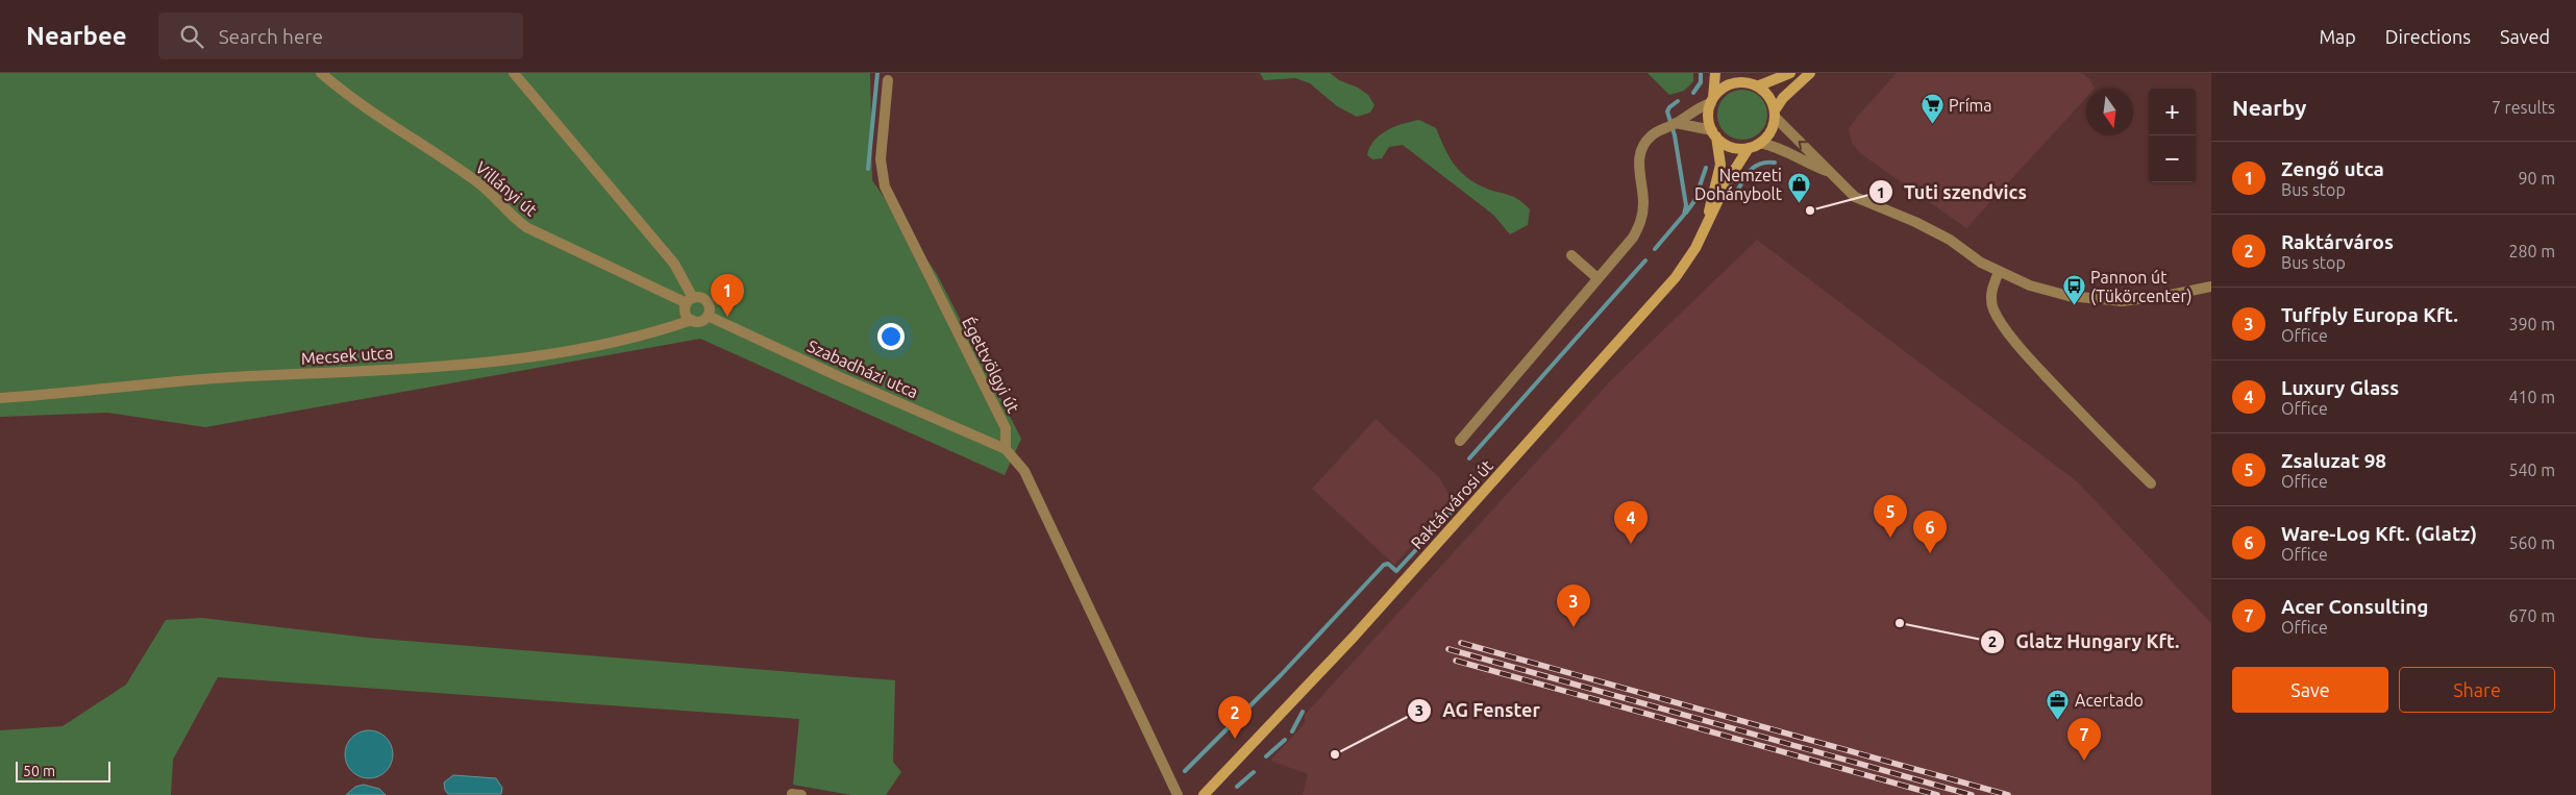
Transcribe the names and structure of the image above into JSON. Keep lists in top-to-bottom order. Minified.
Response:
{"streets":{"street":["Villányi út","Mecsek utca","Égettvölgyi út","Szabadházi utca","Raktárvárosi út"]},"crossings":[["Villányi út","Mecsek utca"],["Villányi út","Szabadházi utca"],["Mecsek utca","Szabadházi utca"],["Égettvölgyi út","Szabadházi utca"]],"places":{"supermarket":["Príma"],"shop":["Nemzeti Dohánybolt"],"other":["Tuti szendvics","Glatz Hungary Kft.","AG Fenster"],"bus stop":["Pannon út (Tükörcenter)"],"office":["Acertado"]},"scale_bar":"50 m","north":"bottom","page":{"header":"Nearbee","search":"Search here","nav":["Map","Directions","Saved"],"heading":["Nearby","7 results"],"map_buttons":["+","−"],"list":[{"mark":"1","name":"Zengő utca","note":"Bus stop","value":"90 m"},{"mark":"2","name":"Raktárváros","note":"Bus stop","value":"280 m"},{"mark":"3","name":"Tuffply Europa Kft.","note":"Office","value":"390 m"},{"mark":"4","name":"Luxury Glass","note":"Office","value":"410 m"},{"mark":"5","name":"Zsaluzat 98","note":"Office","value":"540 m"},{"mark":"6","name":"Ware-Log Kft. (Glatz)","note":"Office","value":"560 m"},{"mark":"7","name":"Acer Consulting","note":"Office","value":"670 m"}],"pins":["1","5","4","6","3","2","7"],"buttons":["Save","Share"],"scale":"50 m"}}
